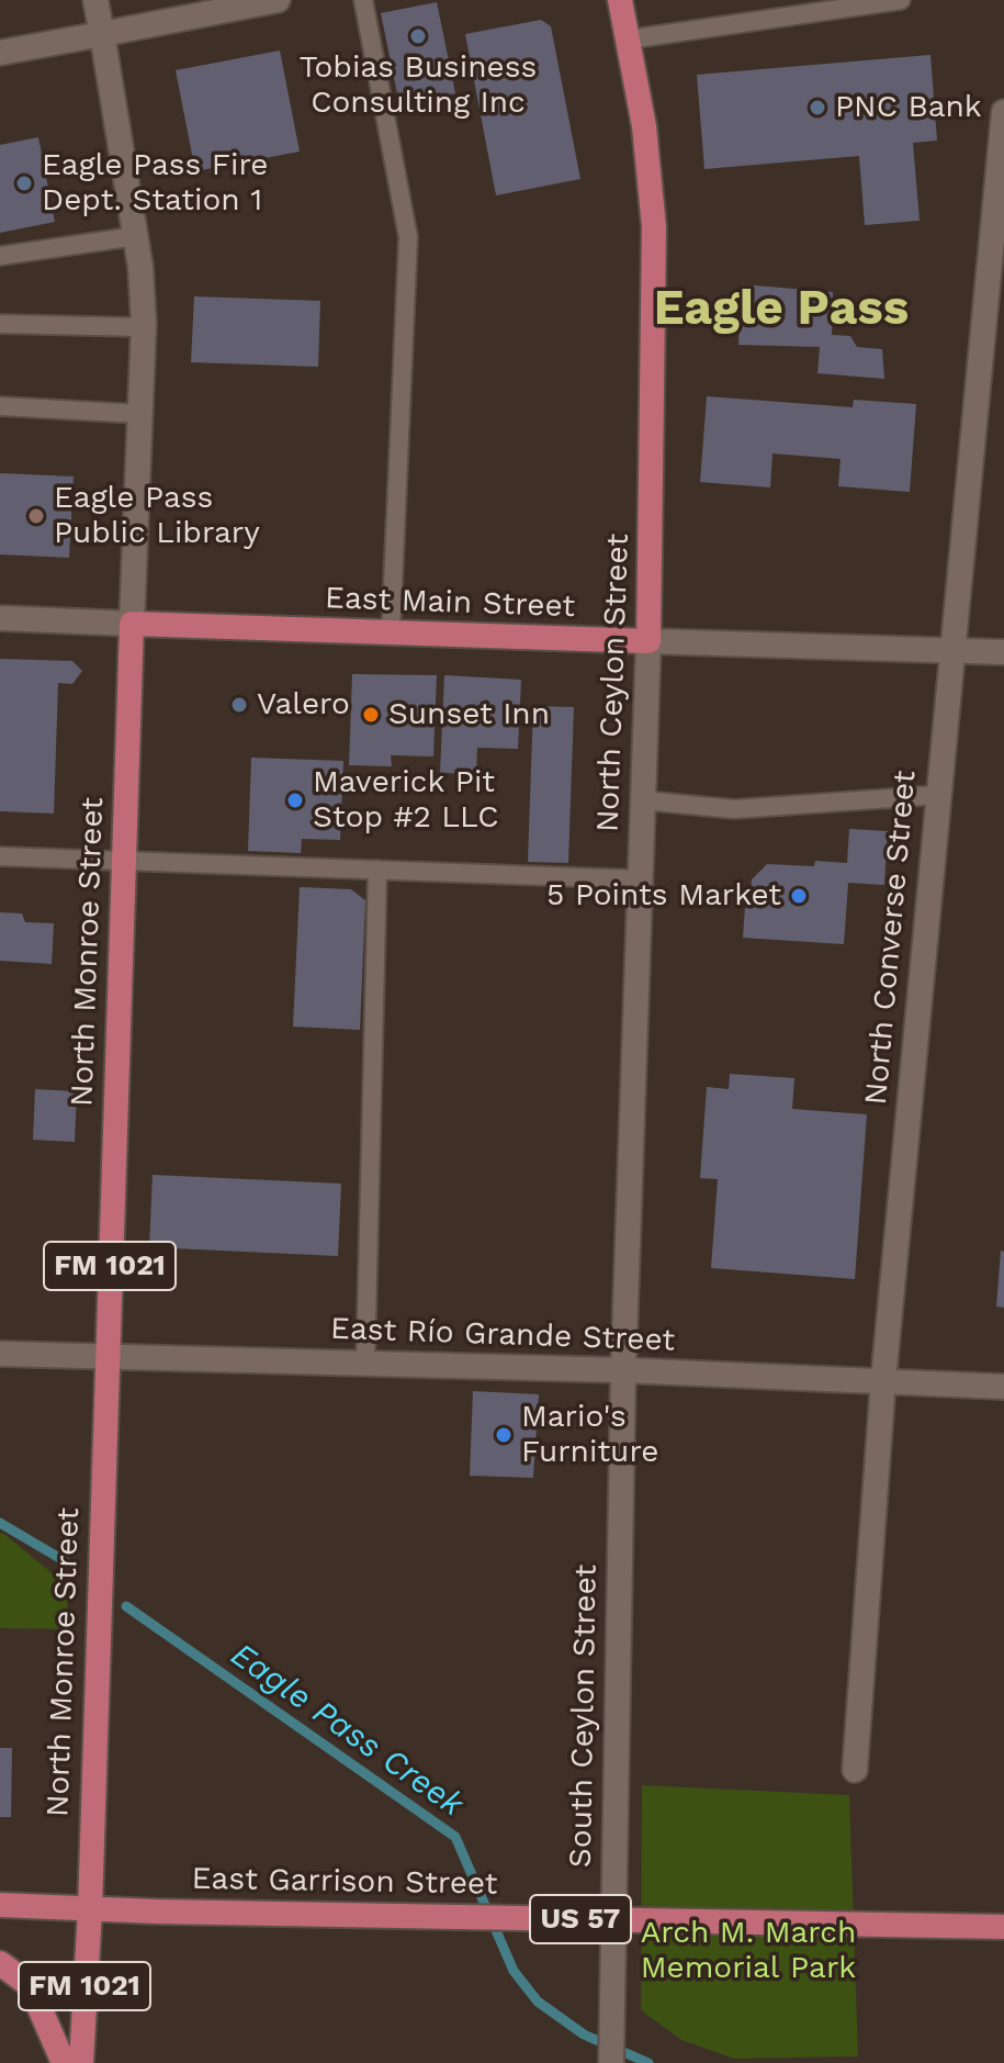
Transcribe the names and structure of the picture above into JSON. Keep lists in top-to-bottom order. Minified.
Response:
{"streets":{"main road":["East Main Street","North Ceylon Street","North Monroe Street","FM 1021","East Garrison Street","US 57"],"street":["North Converse Street","East Río Grande Street","South Ceylon Street"]},"crossings":[["East Main Street","North Ceylon Street"],["East Main Street","North Converse Street"],["East Main Street","North Monroe Street"],["North Ceylon Street","East Río Grande Street"],["North Ceylon Street","South Ceylon Street"],["North Converse Street","East Río Grande Street"],["North Monroe Street","FM 1021"],["North Monroe Street","East Río Grande Street"],["North Monroe Street","East Garrison Street"],["FM 1021","East Garrison Street"],["East Río Grande Street","South Ceylon Street"]],"districts":["Eagle Pass"],"water":["Eagle Pass Creek"],"parks":["Arch M. March Memorial Park"],"places":["Tobias Business Consulting Inc","PNC Bank","Eagle Pass Fire Dept. Station 1","Eagle Pass Public Library","Valero","Sunset Inn","Maverick Pit Stop #2 LLC","5 Points Market","Mario's Furniture"]}
